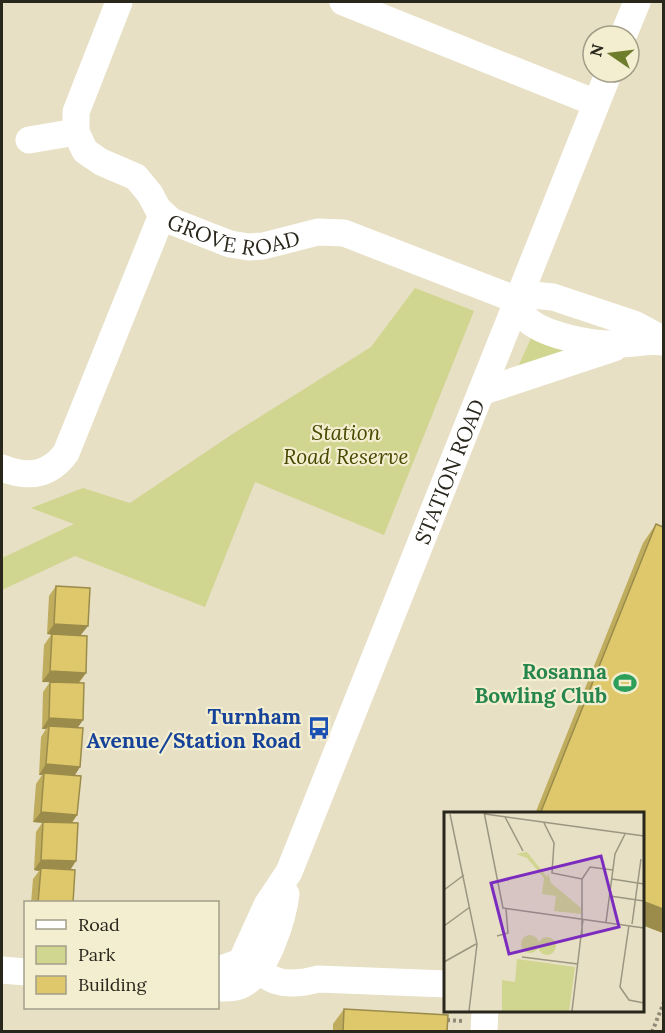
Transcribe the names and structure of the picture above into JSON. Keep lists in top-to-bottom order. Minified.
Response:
{"streets":{"street":["GROVE ROAD","STATION ROAD"]},"crossings":[["GROVE ROAD","STATION ROAD"]],"parks":["Station Road Reserve"],"places":{"sports":["Rosanna Bowling Club"],"bus stop":["Turnham Avenue/Station Road"]},"legend":["Road","Park","Building"],"north":"left"}
